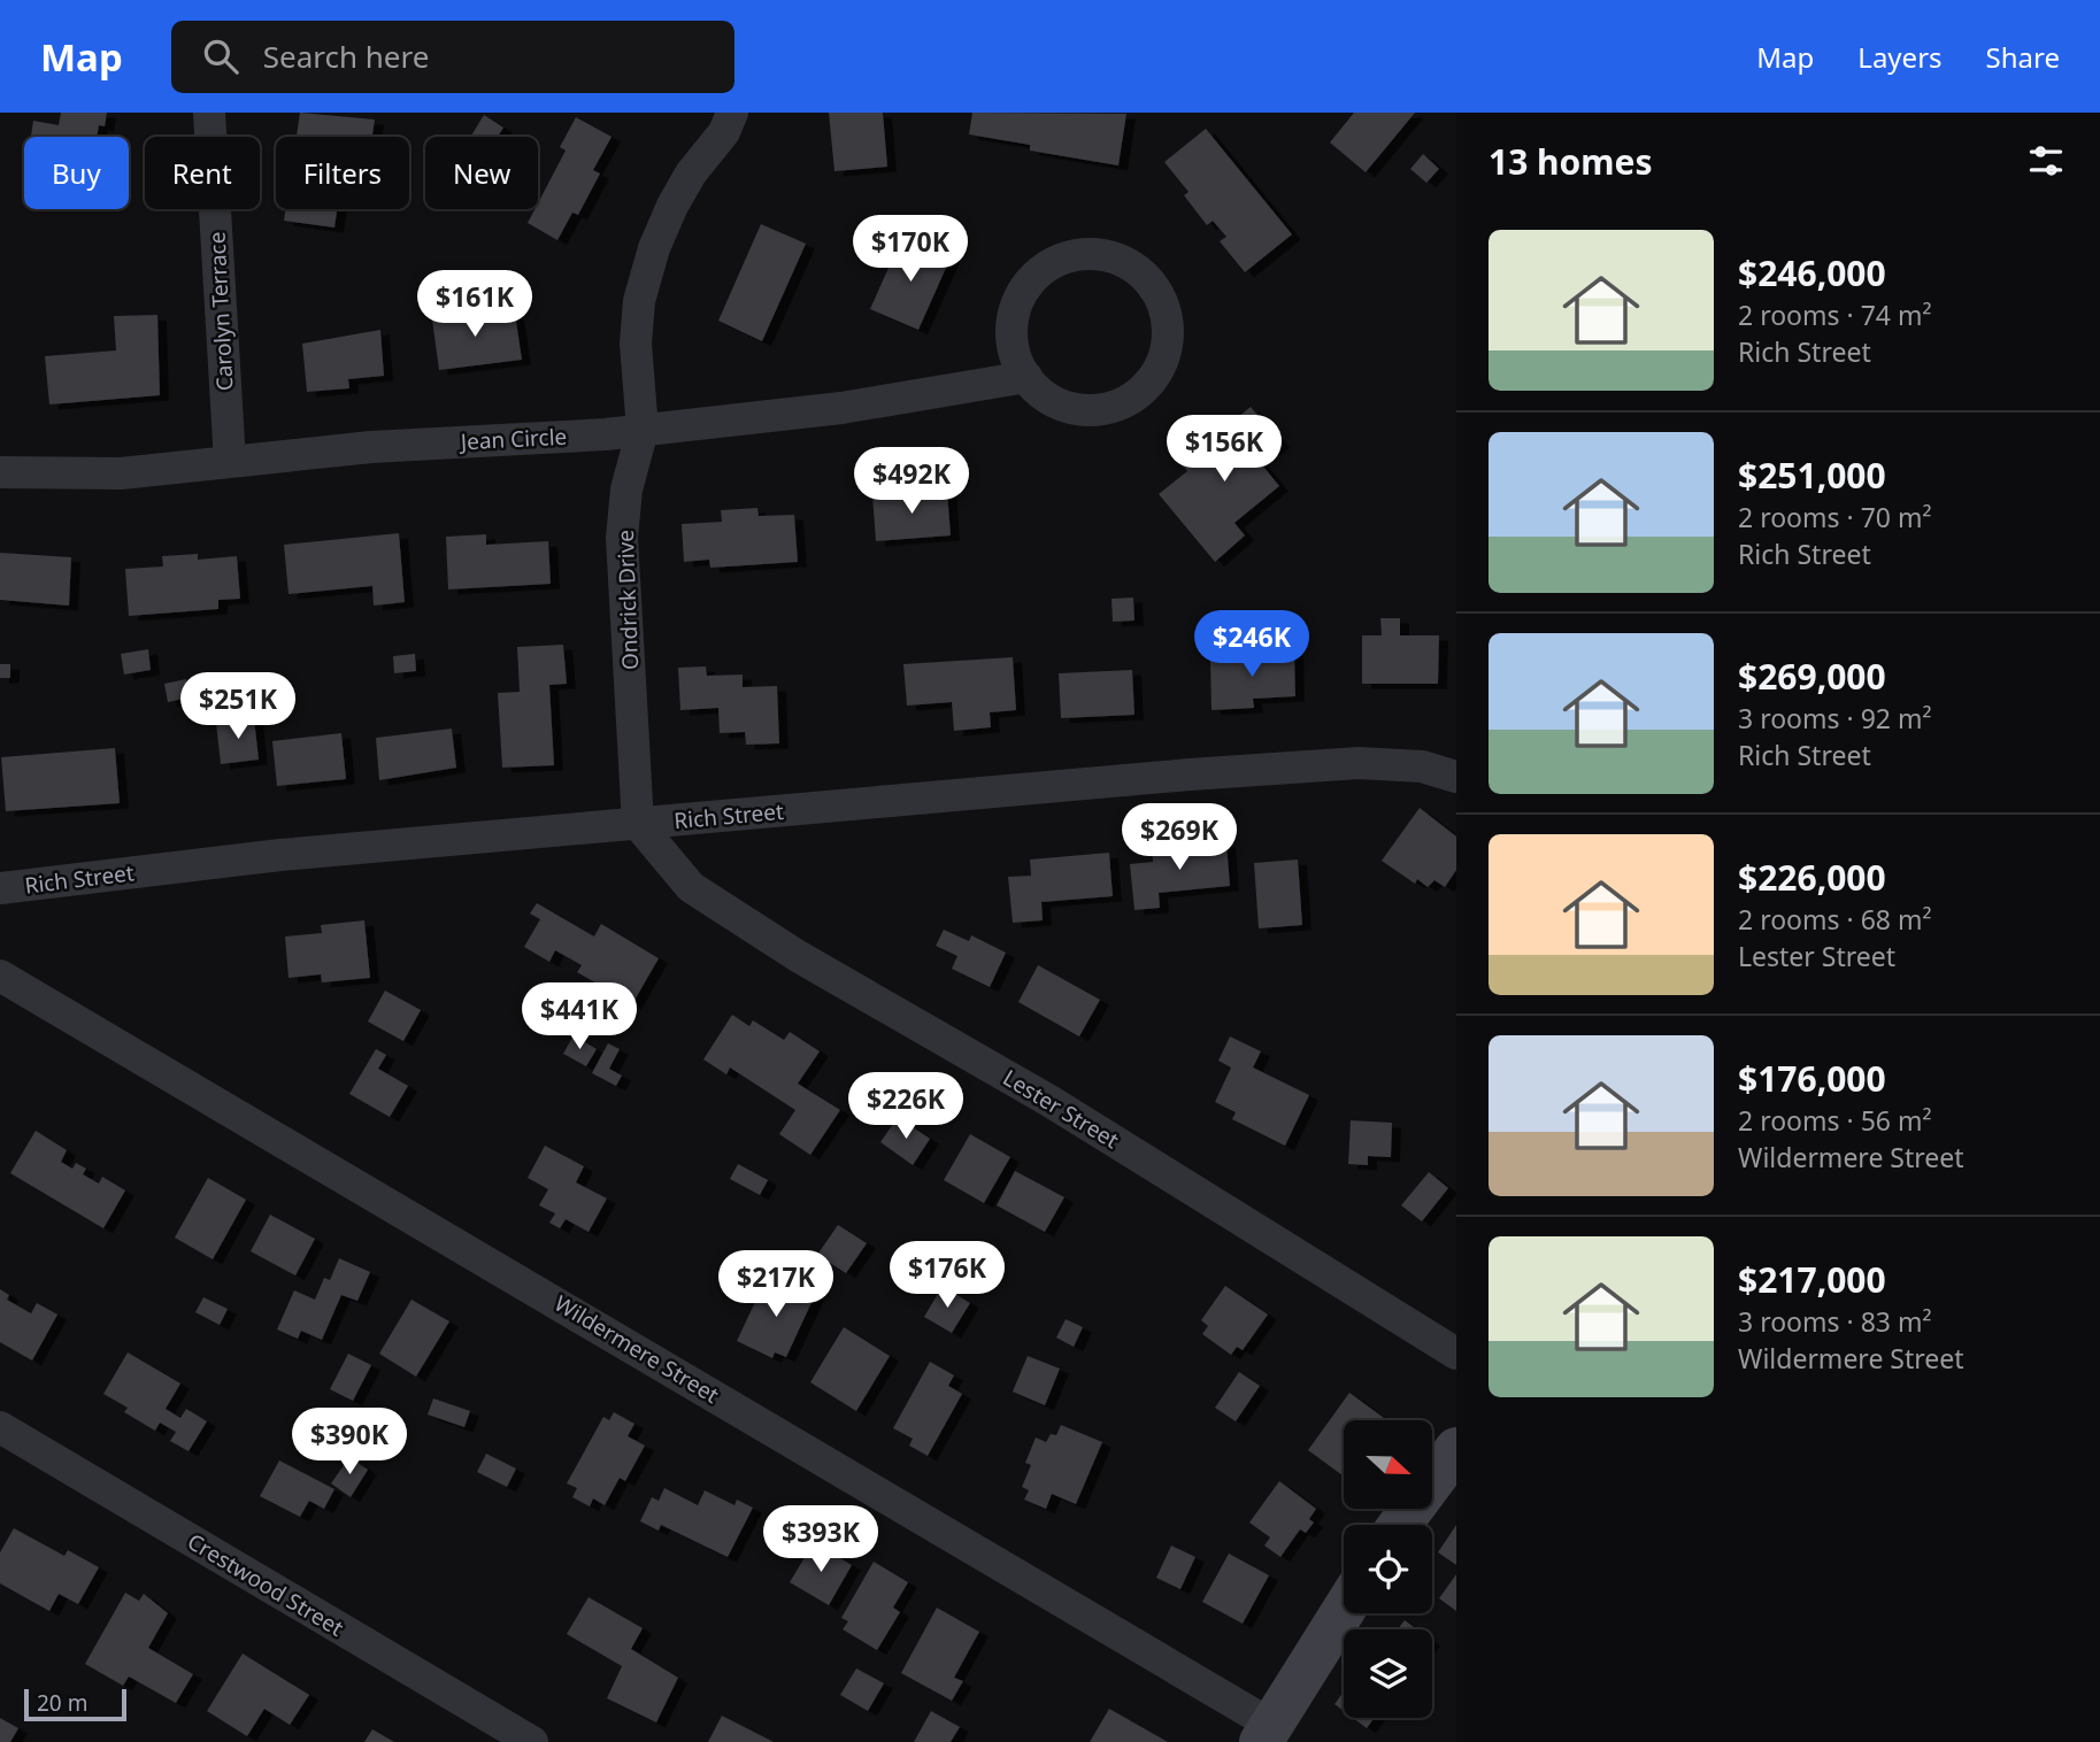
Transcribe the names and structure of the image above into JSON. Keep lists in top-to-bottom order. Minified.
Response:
{"streets":{"street":["Carolyn Terrace","Jean Circle","Ondrick Drive","Rich Street","Lester Street","Wildermere Street","Crestwood Street"]},"crossings":[["Carolyn Terrace","Jean Circle"],["Jean Circle","Ondrick Drive"],["Ondrick Drive","Rich Street"],["Ondrick Drive","Lester Street"],["Rich Street","Lester Street"]],"scale_bar":"20 m","north":"right","page":{"header":"Map","search":"Search here","nav":["Map","Layers","Share"],"heading":"13 homes","chip":["Buy","Rent","Filters","New"],"list":[{"name":"$246,000","note":"2 rooms · 74 m² · Rich Street"},{"name":"$251,000","note":"2 rooms · 70 m² · Rich Street"},{"name":"$269,000","note":"3 rooms · 92 m² · Rich Street"},{"name":"$226,000","note":"2 rooms · 68 m² · Lester Street"},{"name":"$176,000","note":"2 rooms · 56 m² · Wildermere Street"},{"name":"$217,000","note":"3 rooms · 83 m² · Wildermere Street"}],"price":["$170K","$161K","$156K","$492K","$246K","$251K","$269K","$441K","$226K","$176K","$217K","$390K","$393K"],"scale":"20 m"}}
